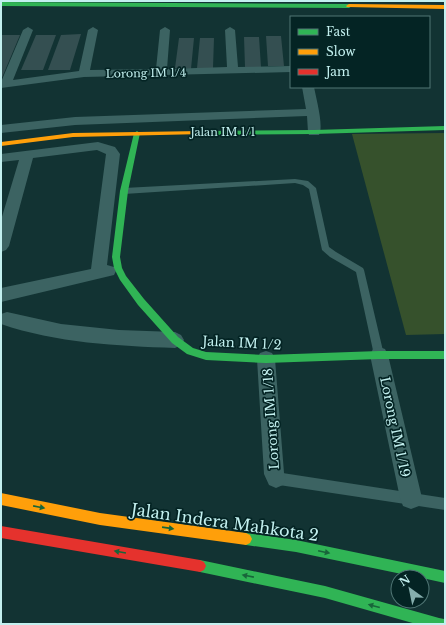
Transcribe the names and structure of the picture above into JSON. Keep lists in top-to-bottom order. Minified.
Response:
{"streets":{"street":["Lorong IM 1/4","Jalan IM 1/1","Jalan IM 1/2","Lorong IM 1/18","Lorong IM 1/19","Jalan Indera Mahkota 2"]},"crossings":[["Jalan IM 1/1","Jalan IM 1/2"],["Jalan IM 1/2","Lorong IM 1/18"],["Jalan IM 1/2","Lorong IM 1/19"]],"legend":["Fast","Slow","Jam"],"north":"top left"}
